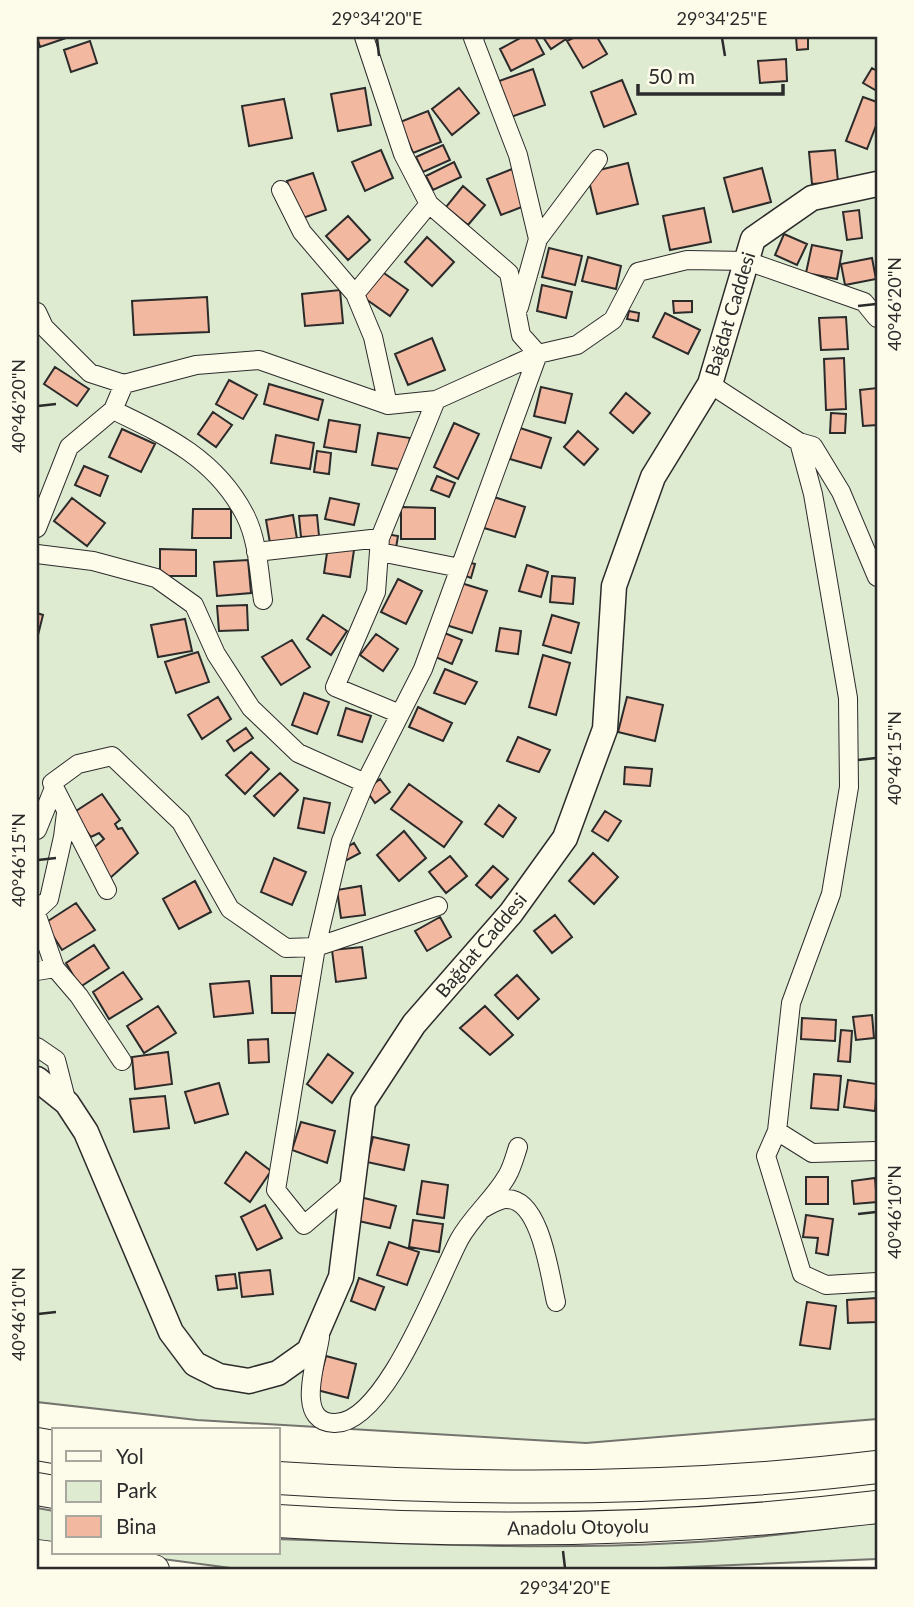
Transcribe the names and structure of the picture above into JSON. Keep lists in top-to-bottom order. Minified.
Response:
{"streets":{"highway":["Anadolu Otoyolu"],"main road":["Bağdat Caddesi"]},"legend":["Yol","Park","Bina"],"scale_bar":"50 m","coordinates":["29°34'20\"E","29°34'25\"E","40°46'20\"N","40°46'15\"N","40°46'10\"N"]}
